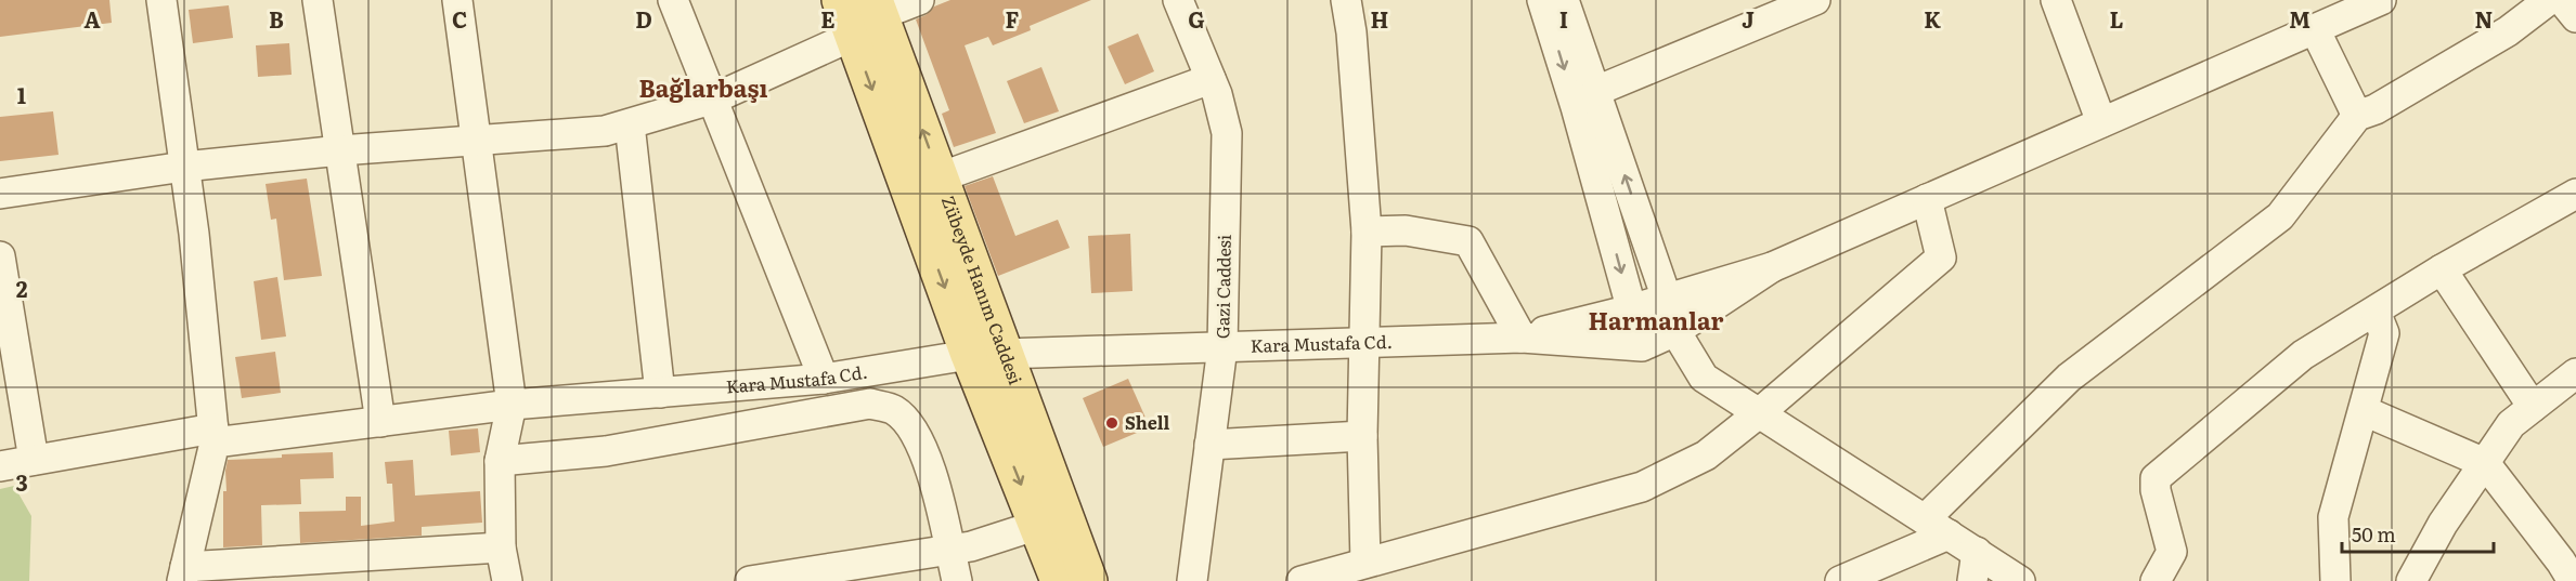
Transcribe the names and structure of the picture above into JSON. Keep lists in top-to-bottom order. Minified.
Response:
{"streets":{"main road":["Zübeyde Hanım Caddesi"],"street":["Gazi Caddesi","Kara Mustafa Cd."]},"crossings":[["Gazi Caddesi","Kara Mustafa Cd."],["Zübeyde Hanım Caddesi","Kara Mustafa Cd."]],"districts":["Bağlarbaşı","Harmanlar"],"places":["Shell"],"scale_bar":"50 m","grid":{"columns":["A","B","C","D","E","F","G","H","I","J","K","L","M","N"],"rows":["1","2","3"]}}
